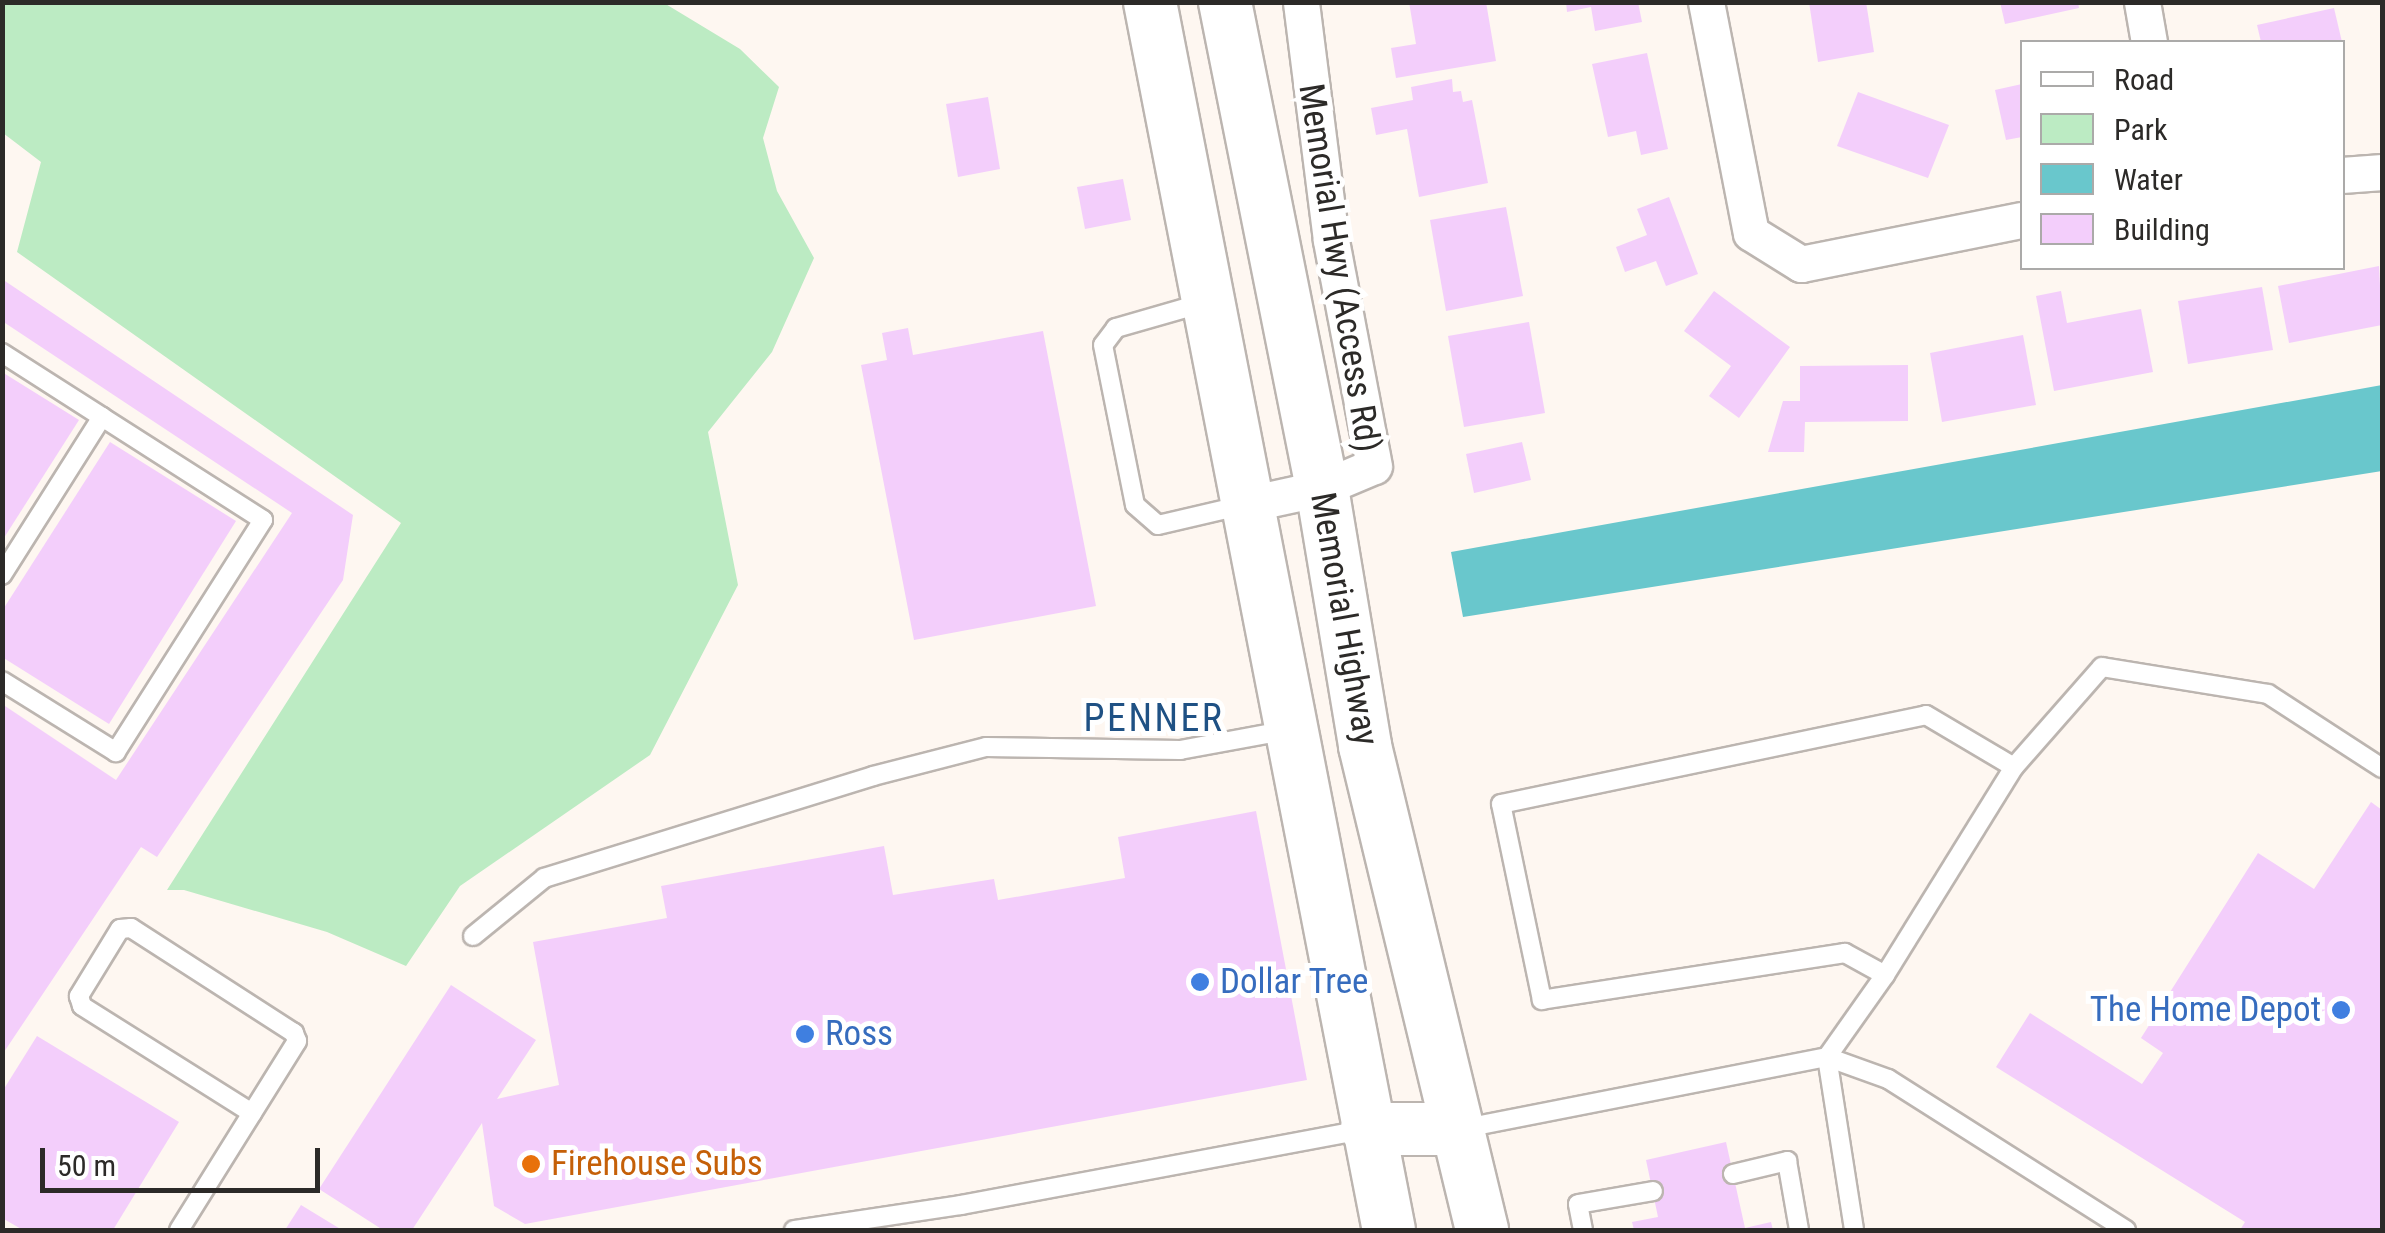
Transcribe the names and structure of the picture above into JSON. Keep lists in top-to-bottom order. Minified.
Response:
{"streets":{"main road":["Memorial Highway"],"street":["Memorial Hwy (Access Rd)"]},"crossings":[["Memorial Hwy (Access Rd)","Memorial Highway"]],"districts":["PENNER"],"places":["Dollar Tree","The Home Depot","Ross","Firehouse Subs"],"legend":["Road","Park","Water","Building"],"scale_bar":"50 m"}
